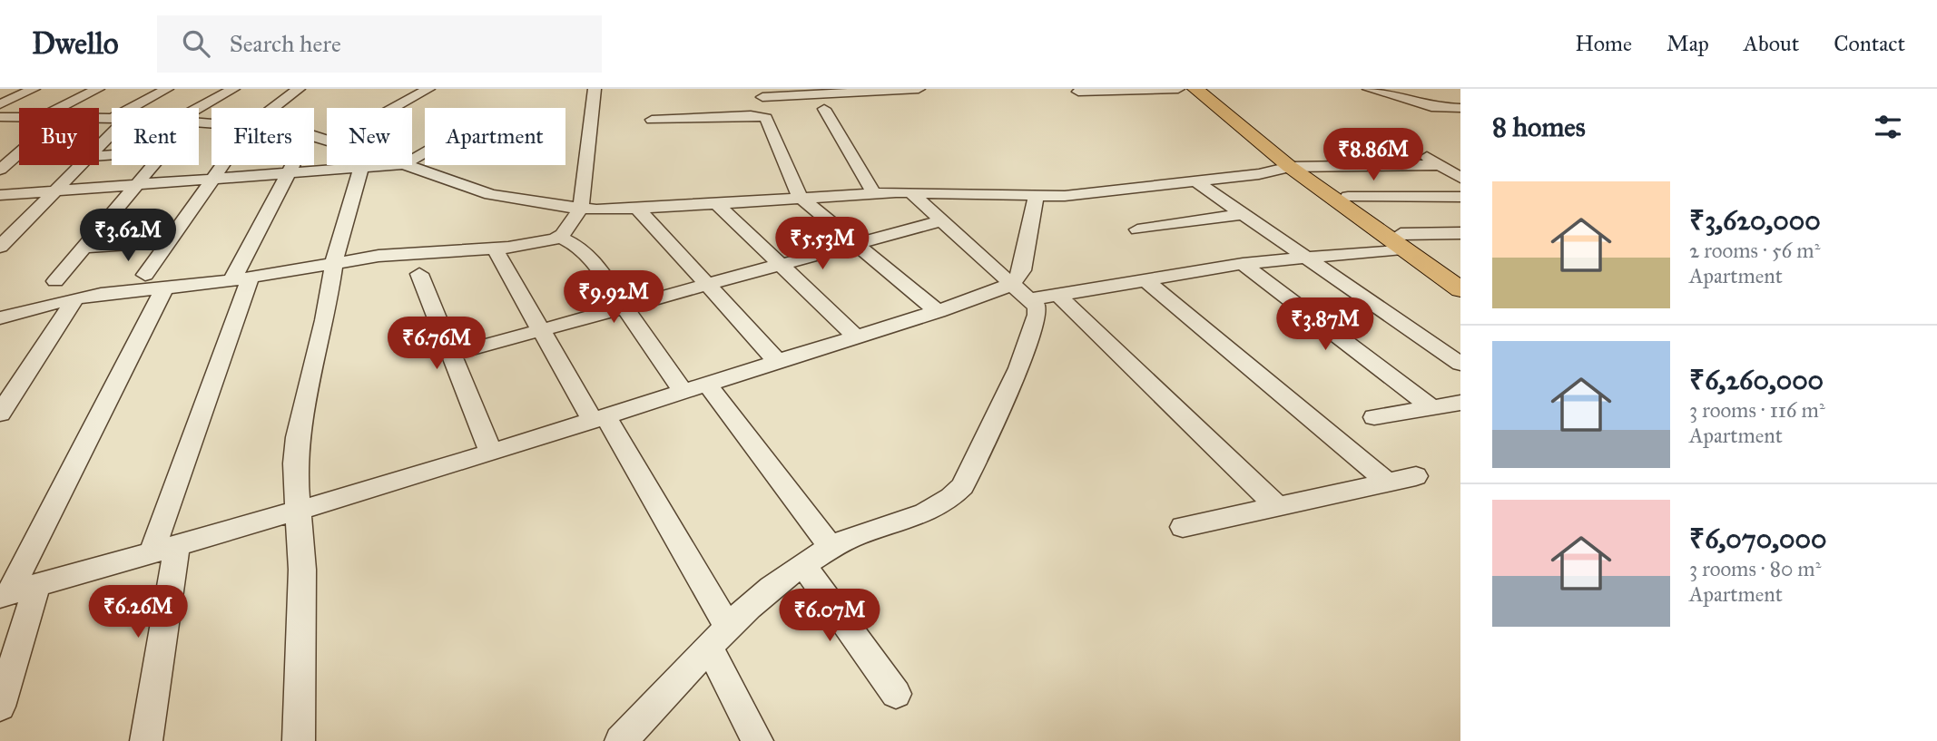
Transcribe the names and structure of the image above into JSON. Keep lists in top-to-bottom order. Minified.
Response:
{"page":{"header":"Dwello","search":"Search here","nav":["Home","Map","About","Contact"],"heading":"8 homes","chip":["Buy","Rent","Filters","New","Apartment"],"price":["₹8.86M","₹3.62M","₹5.53M","₹9.92M","₹3.87M","₹6.76M","₹6.26M","₹6.07M"],"list":[{"name":"₹3,620,000","note":"2 rooms · 56 m² · Apartment"},{"name":"₹6,260,000","note":"3 rooms · 116 m² · Apartment"},{"name":"₹6,070,000","note":"3 rooms · 80 m² · Apartment"}]}}
